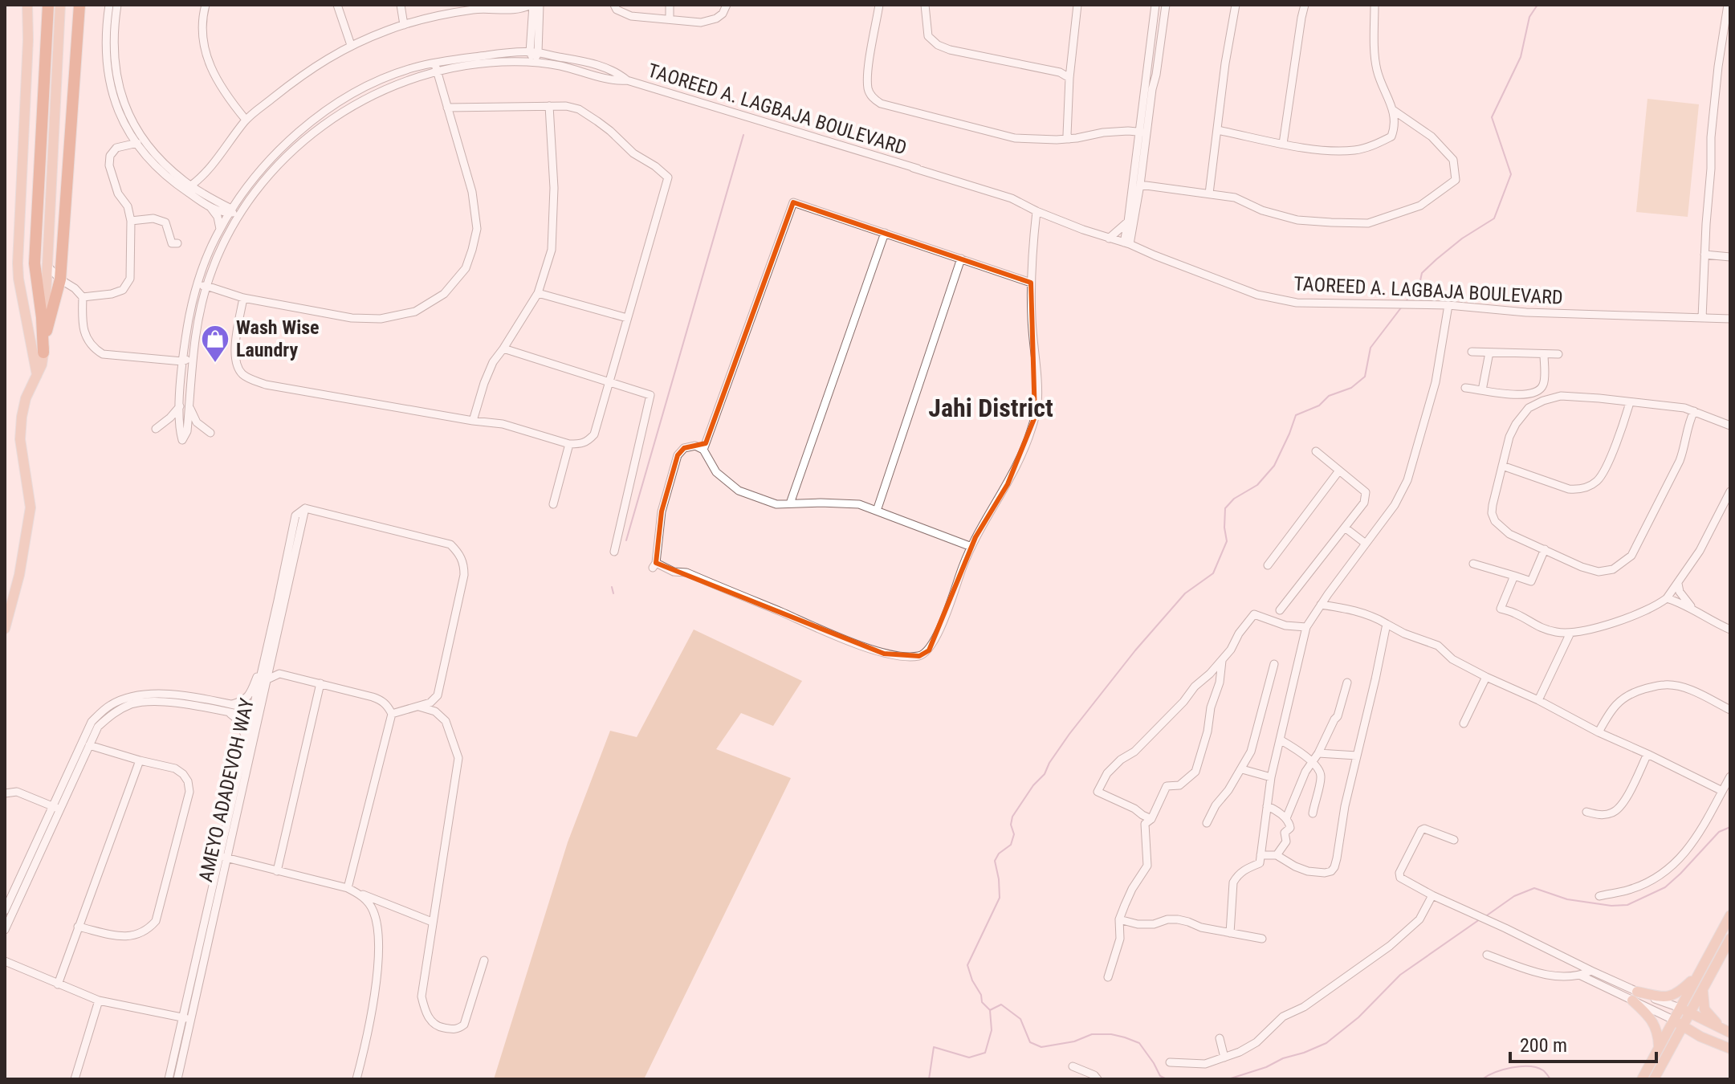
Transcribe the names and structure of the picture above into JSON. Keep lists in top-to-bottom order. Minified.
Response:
{"streets":{"street":["TAOREED A. LAGBAJA BOULEVARD","AMEYO ADADEVOH WAY"]},"districts":["Jahi District"],"places":{"shop":["Wash Wise Laundry"]},"scale_bar":"200 m"}
